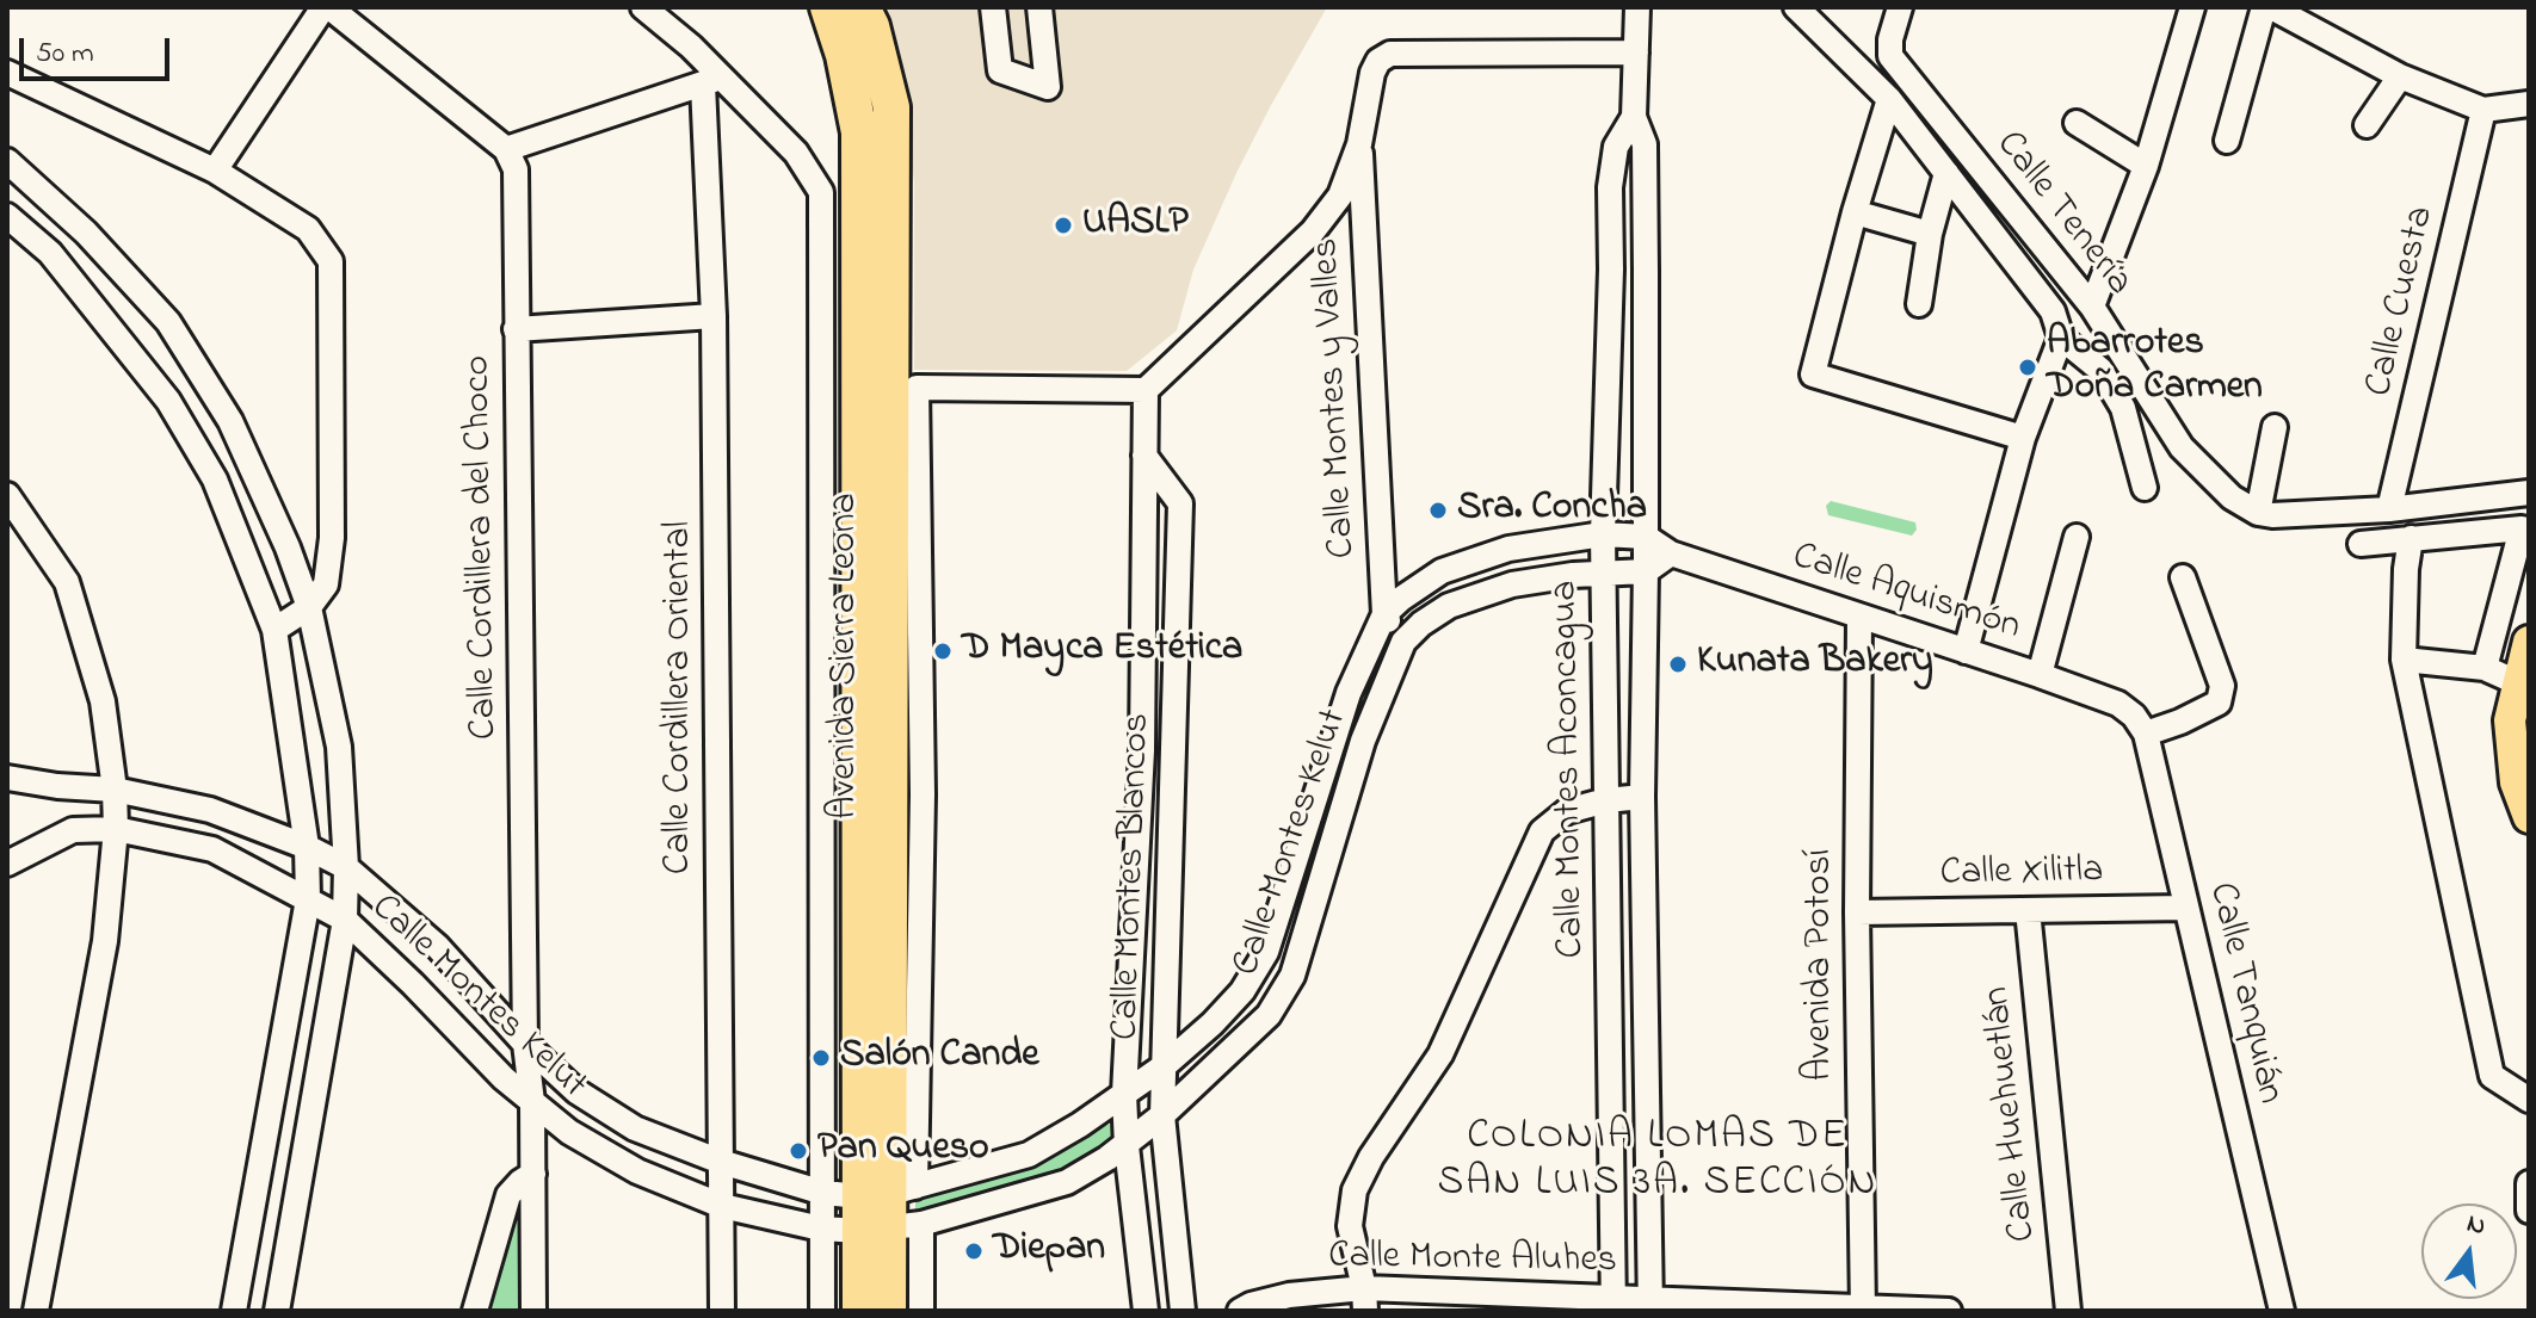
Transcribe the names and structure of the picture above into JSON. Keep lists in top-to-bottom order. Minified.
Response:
{"streets":{"highway":["Avenida Sierra Leona"],"street":["Calle Tenería","Calle Cuesta","Calle Montes y Valles","Calle Cordillera del Choco","Calle Aquismón","Calle Cordillera Oriental","Calle Montes Aconcagua","Calle Montes Kelut","Calle Xilitla","Calle Montes Blancos","Avenida Potosí","Calle Tanquián","Calle Huehuetlán","Calle Monte Aluhes"]},"crossings":[["Calle Montes y Valles","Calle Montes Kelut"],["Calle Cordillera del Choco","Calle Montes Kelut"],["Calle Aquismón","Calle Montes Aconcagua"],["Calle Aquismón","Calle Montes Kelut"],["Calle Aquismón","Avenida Potosí"],["Calle Aquismón","Calle Tanquián"],["Avenida Sierra Leona","Calle Cordillera Oriental"],["Avenida Sierra Leona","Calle Montes Kelut"],["Avenida Sierra Leona","Calle Montes Blancos"],["Calle Cordillera Oriental","Calle Montes Kelut"],["Calle Montes Aconcagua","Calle Montes Kelut"],["Calle Montes Aconcagua","Calle Monte Aluhes"],["Calle Montes Kelut","Calle Montes Blancos"],["Calle Xilitla","Avenida Potosí"],["Calle Xilitla","Calle Tanquián"],["Calle Xilitla","Calle Huehuetlán"],["Avenida Potosí","Calle Monte Aluhes"]],"districts":["COLONIA LOMAS DE SAN LUIS 3A. SECCIÓN"],"places":["UASLP","Abarrotes Doña Carmen","Sra. Concha","D Mayca Estética","Kunata Bakery","Salón Cande","Pan Queso","Diepan"],"scale_bar":"50 m","north":"top"}
